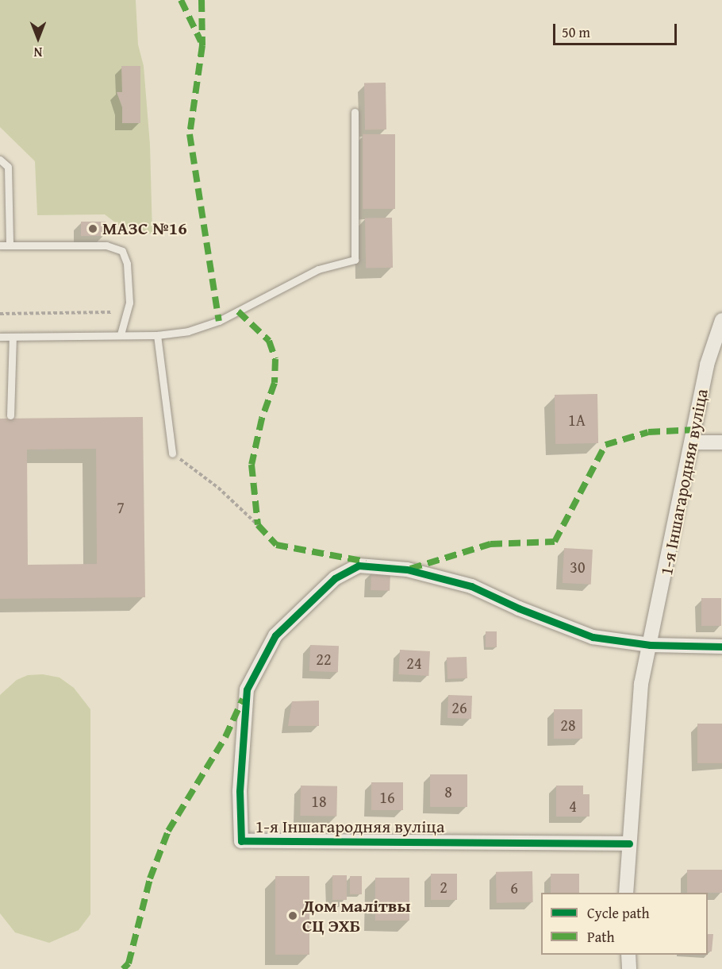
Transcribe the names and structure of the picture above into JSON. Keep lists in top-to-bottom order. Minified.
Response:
{"streets":{"street":["1-я Іншагародняя вуліца"]},"places":["МАЗС №16","Дом малітвы СЦ ЭХБ"],"house_numbers":["1А","7","30","22","24","26","28","8","16","18","4","2","6"],"legend":["Cycle path","Path"],"scale_bar":"50 m","north":"bottom"}
